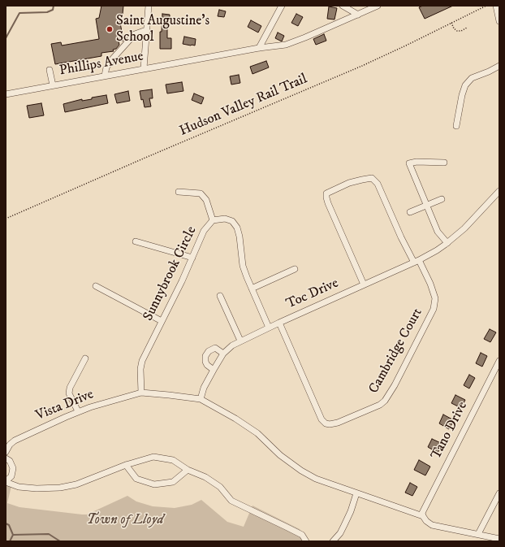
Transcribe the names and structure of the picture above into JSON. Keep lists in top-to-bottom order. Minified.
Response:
{"streets":{"street":["Phillips Avenue","Sunnybrook Circle","Toc Drive","Cambridge Court","Vista Drive","Tano Drive"],"path":["Hudson Valley Rail Trail"]},"crossings":[["Sunnybrook Circle","Toc Drive"],["Sunnybrook Circle","Vista Drive"],["Toc Drive","Cambridge Court"]],"parks":["Town of Lloyd"],"places":["Saint Augustine's School"]}
